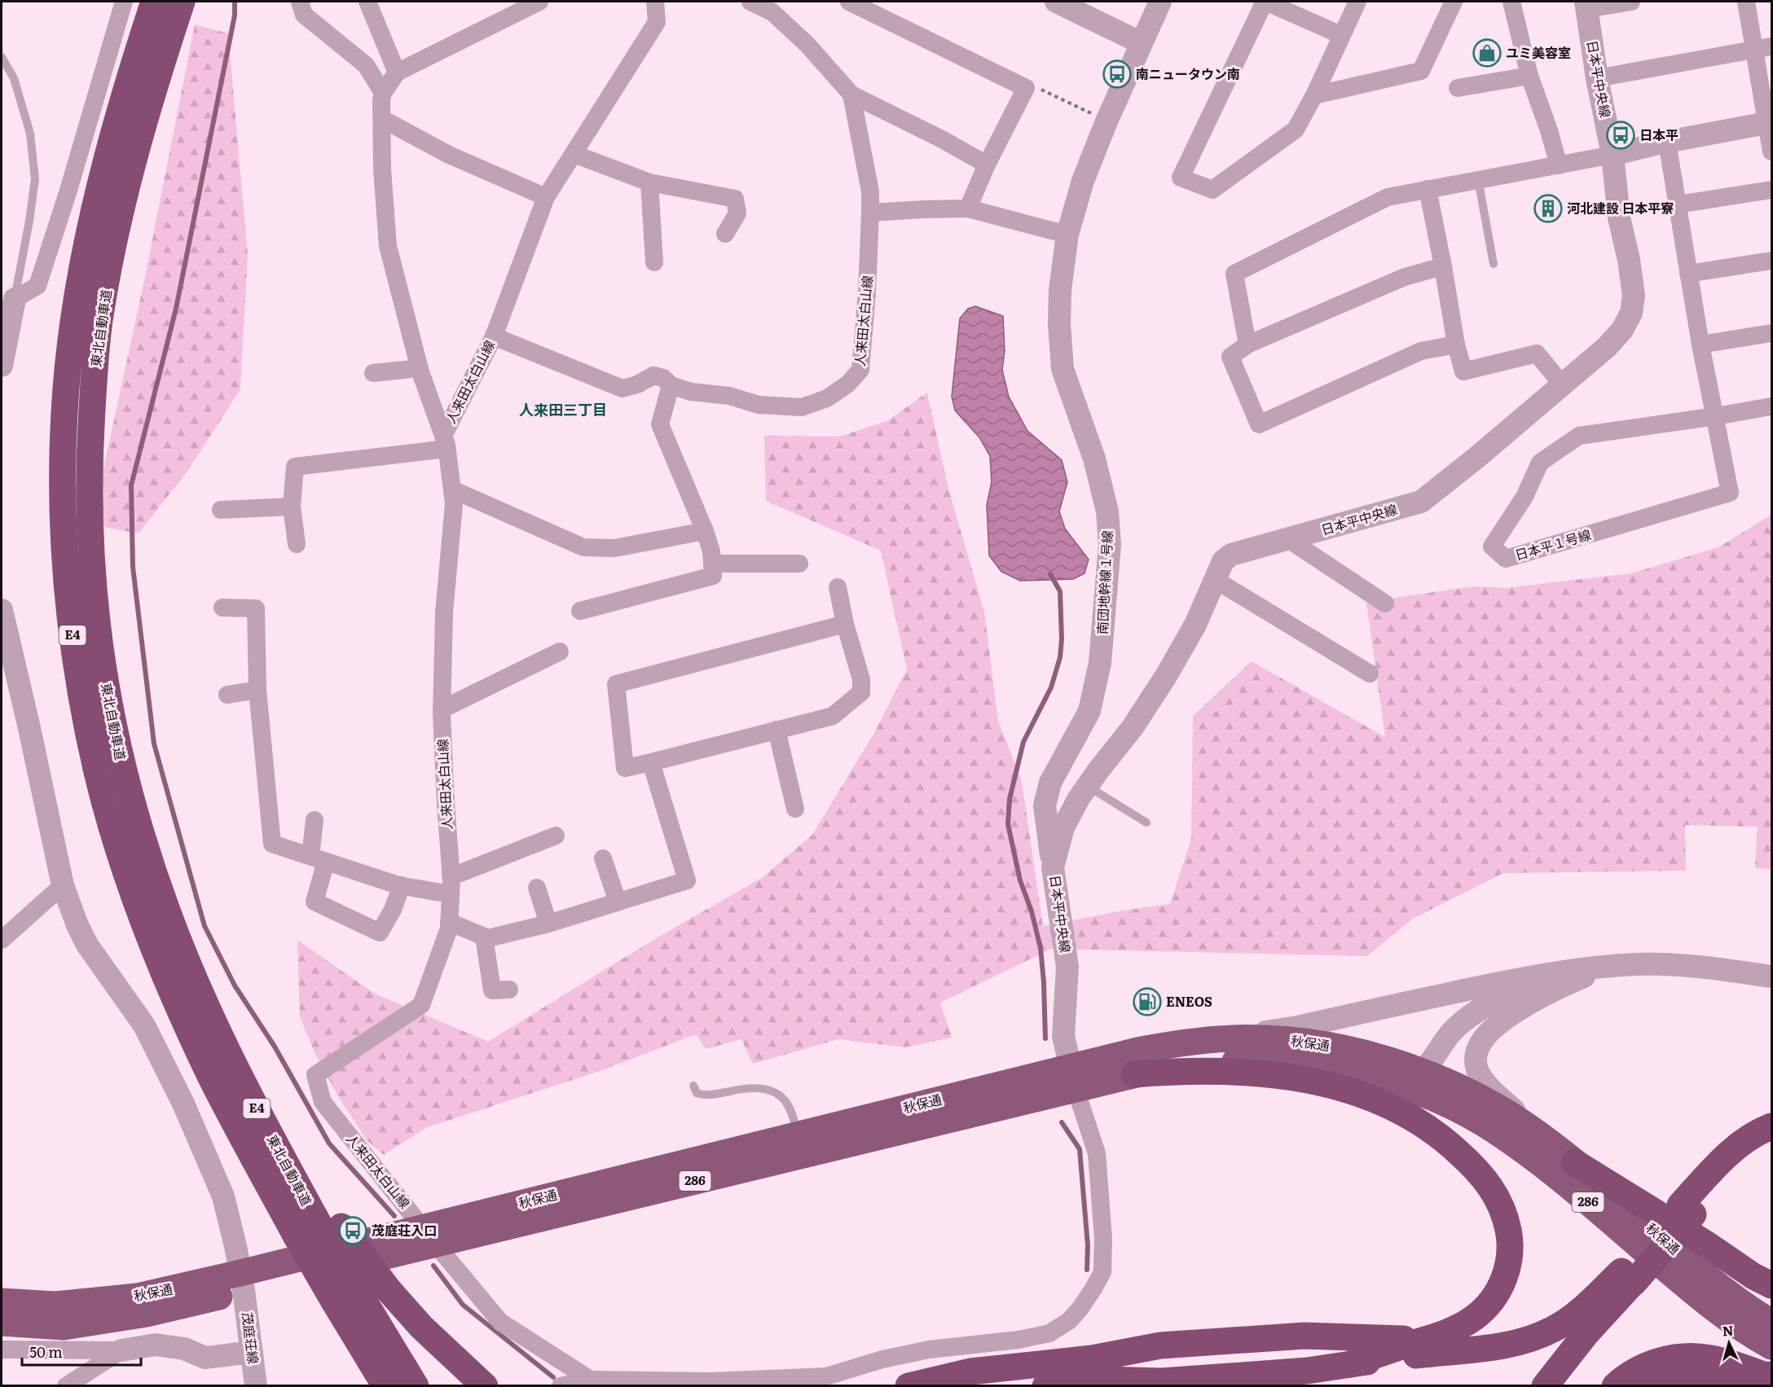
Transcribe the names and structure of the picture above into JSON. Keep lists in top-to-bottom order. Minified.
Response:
{"streets":{"highway":["東北自動車道","E4","秋保通","286"],"street":["日本平中央線","人来田太白山線","日本平１号線","南団地幹線１号線","茂庭荘線"]},"crossings":[["日本平中央線","南団地幹線１号線"],["日本平中央線","秋保通"],["人来田太白山線","秋保通"],["秋保通","茂庭荘線"]],"districts":["人来田三丁目"],"places":{"shop":["ユミ美容室"],"bus stop":["南ニュータウン南","日本平","茂庭荘入口"],"building":["河北建設 日本平寮"],"fuel station":["ENEOS"]},"scale_bar":"50 m","north":"top"}
